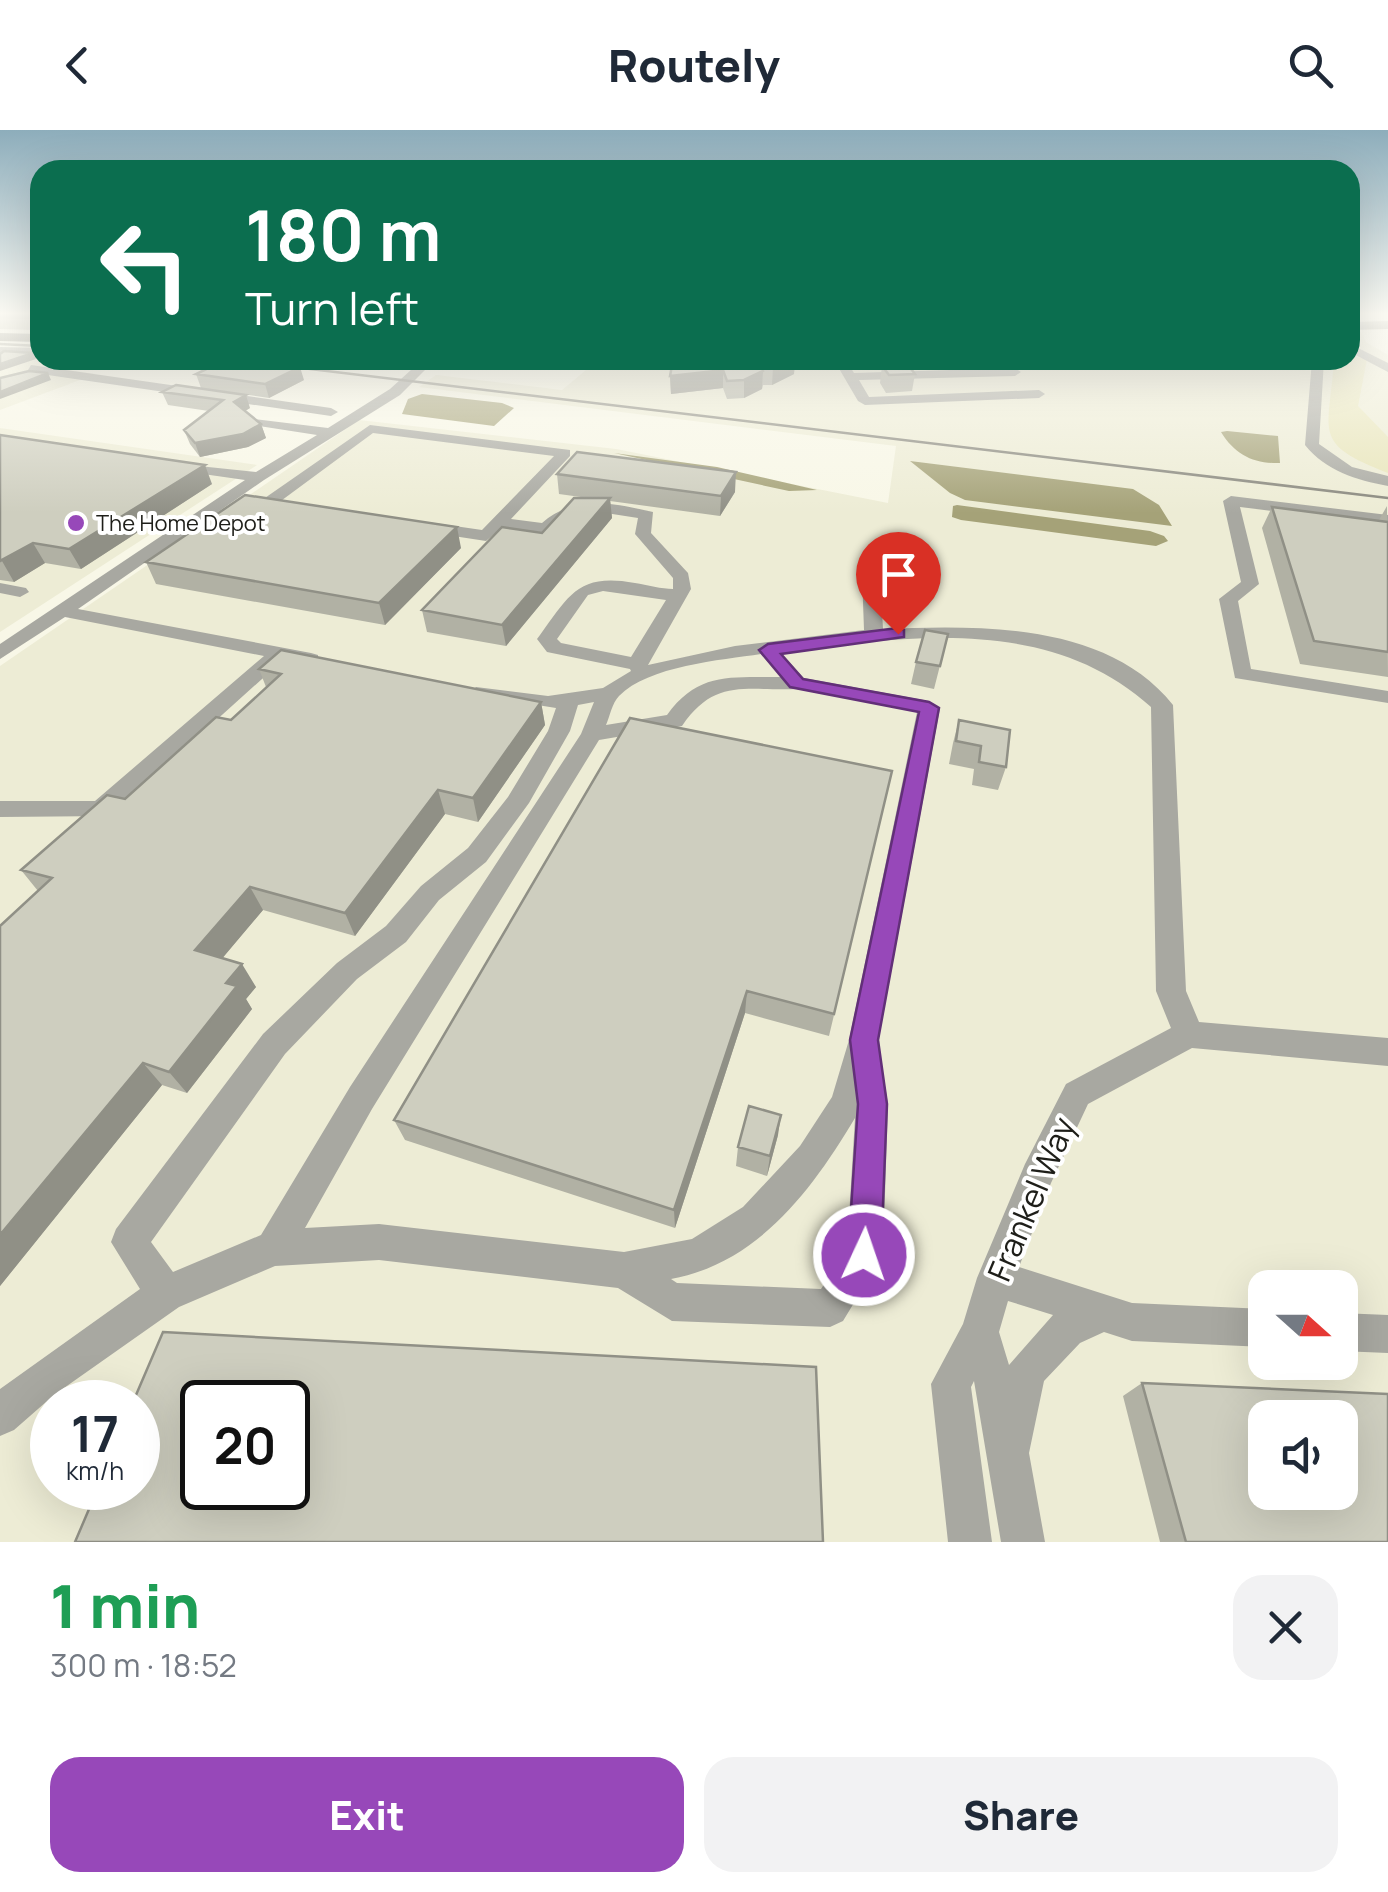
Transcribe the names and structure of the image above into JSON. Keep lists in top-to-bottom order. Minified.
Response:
{"streets":{"street":["Frankel Way"]},"places":["The Home Depot"],"north":"right","page":{"header":"Routely","turn":["180 m","Turn left"],"speed":"17 km/h","limit":"20","heading":["1 min","300 m · 18:52"],"buttons":["Exit","Share"]}}
